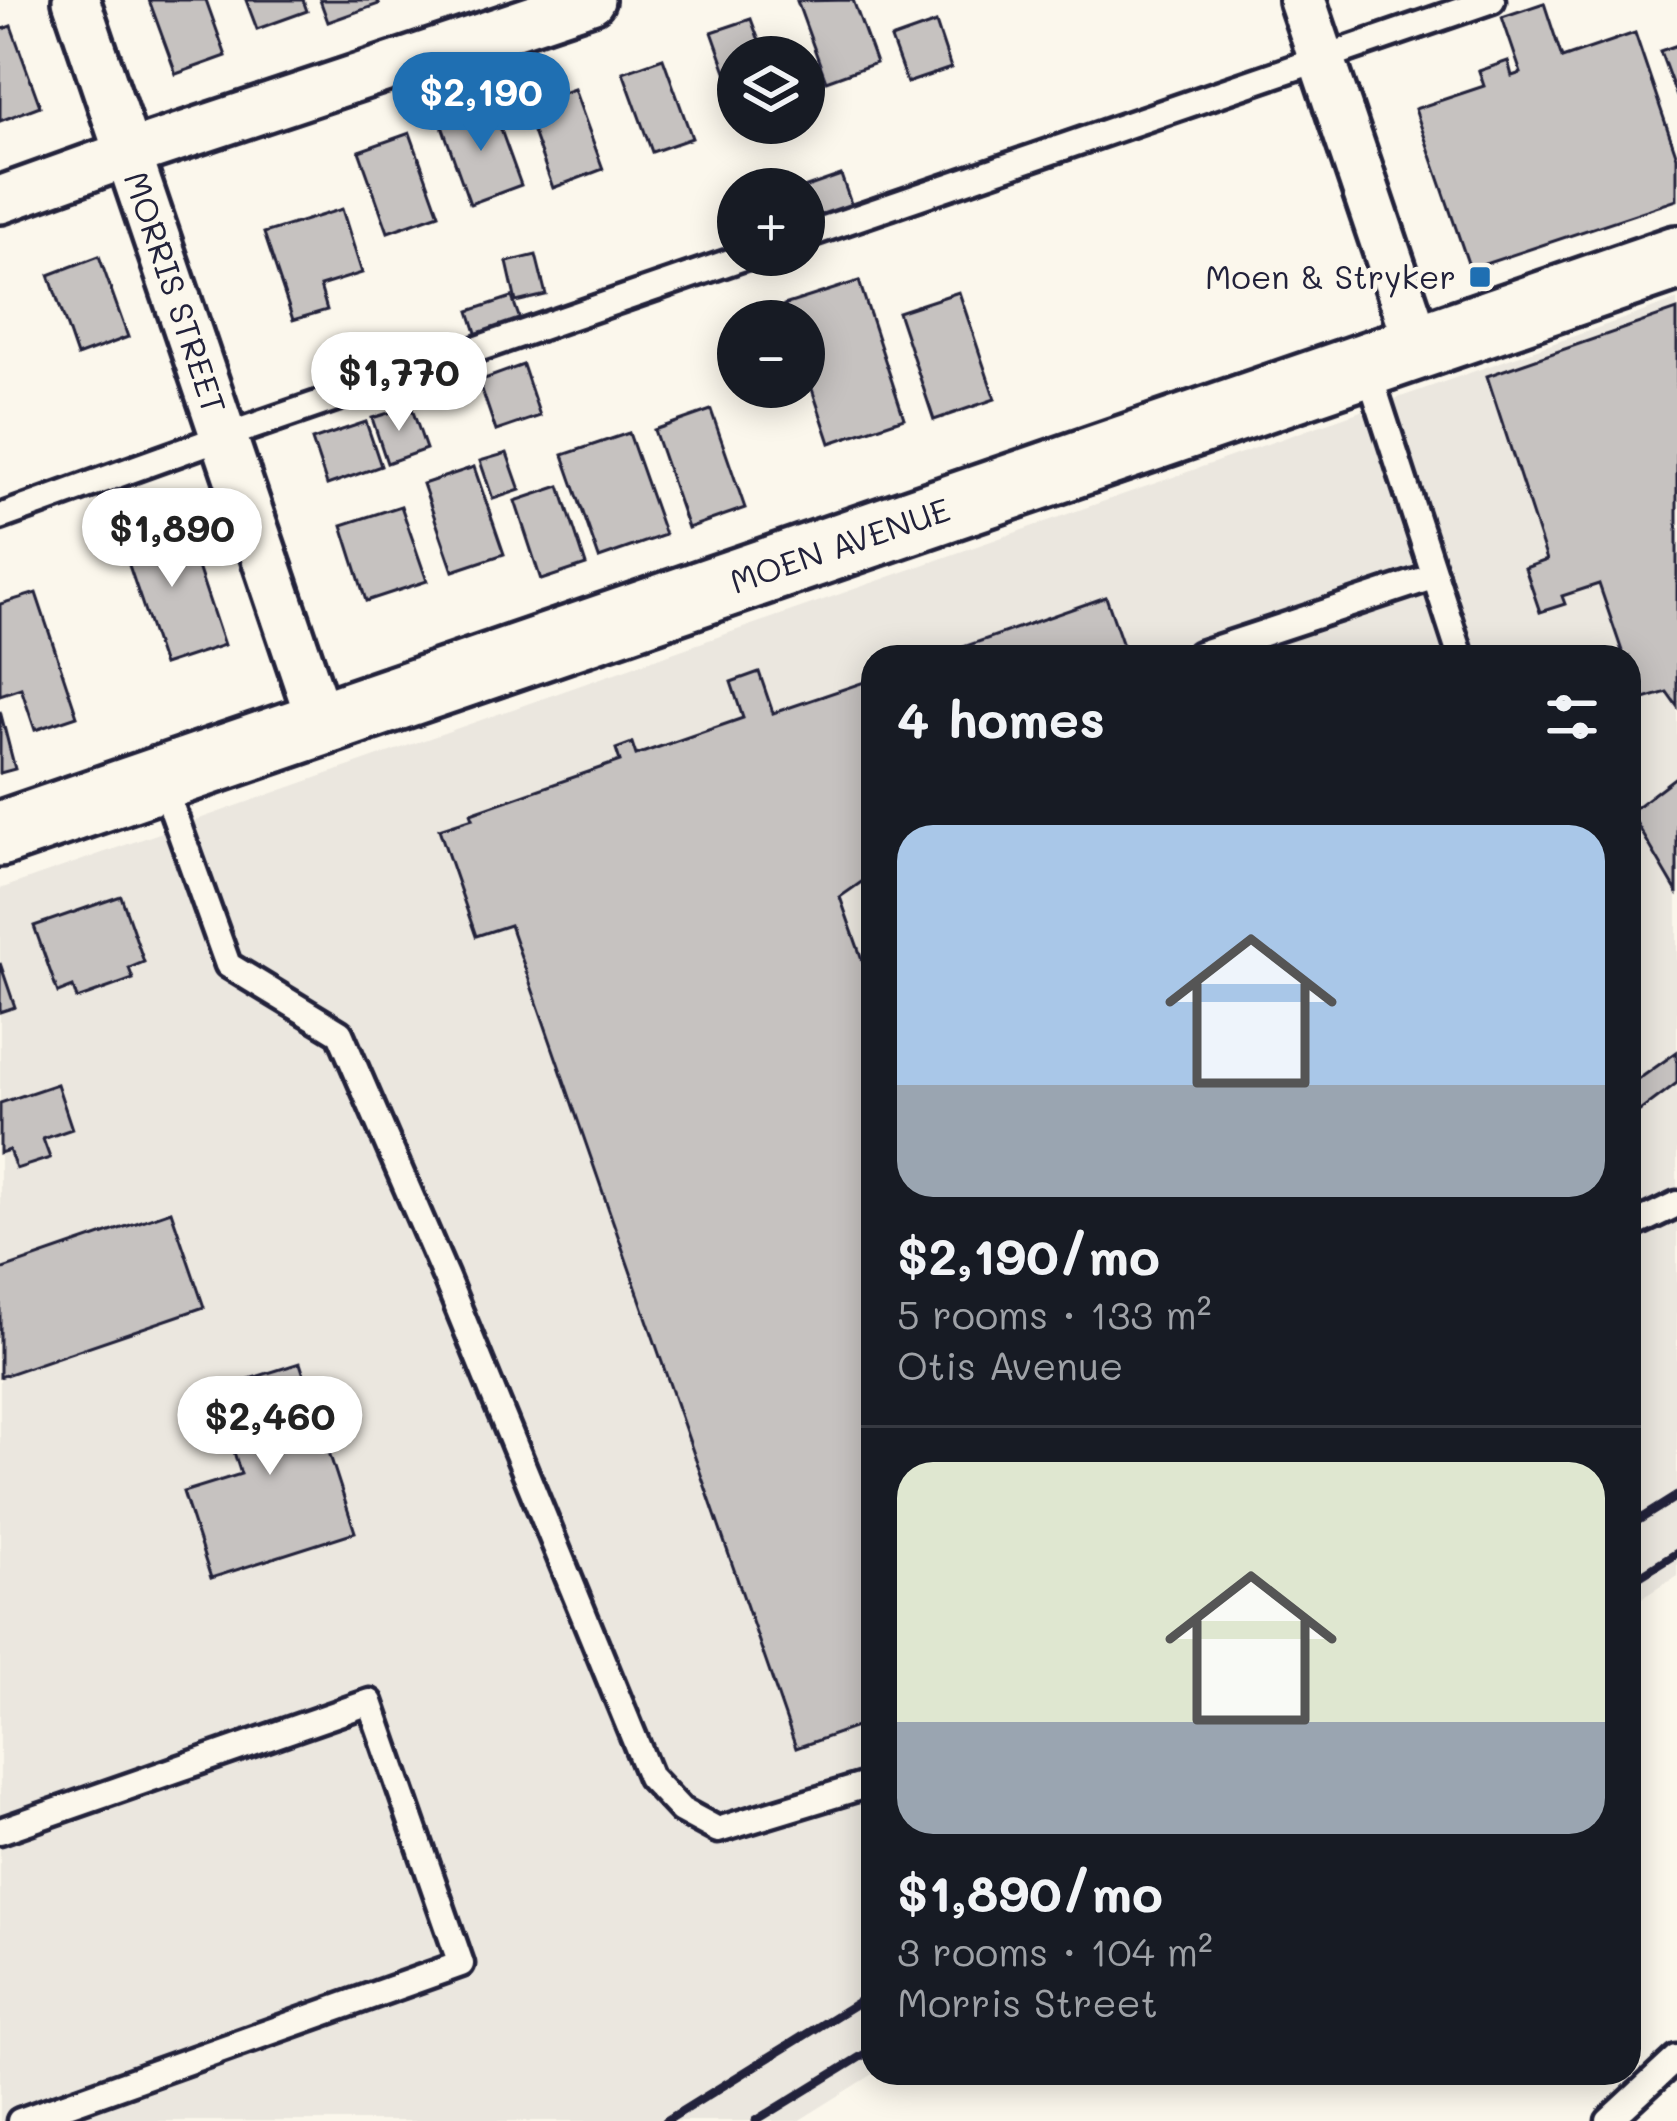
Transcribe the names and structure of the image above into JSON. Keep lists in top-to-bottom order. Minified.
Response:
{"streets":{"street":["MORRIS STREET","MOEN AVENUE"]},"crossings":[["MORRIS STREET","MOEN AVENUE"]],"places":{"transit":["Moen & Stryker"]},"page":{"map_buttons":["+","−"],"price":["$2,190","$1,770","$1,890","$2,460"],"heading":"4 homes","list":[{"name":"$2,190/mo","note":"5 rooms · 133 m² · Otis Avenue"},{"name":"$1,890/mo","note":"3 rooms · 104 m² · Morris Street"}]}}
